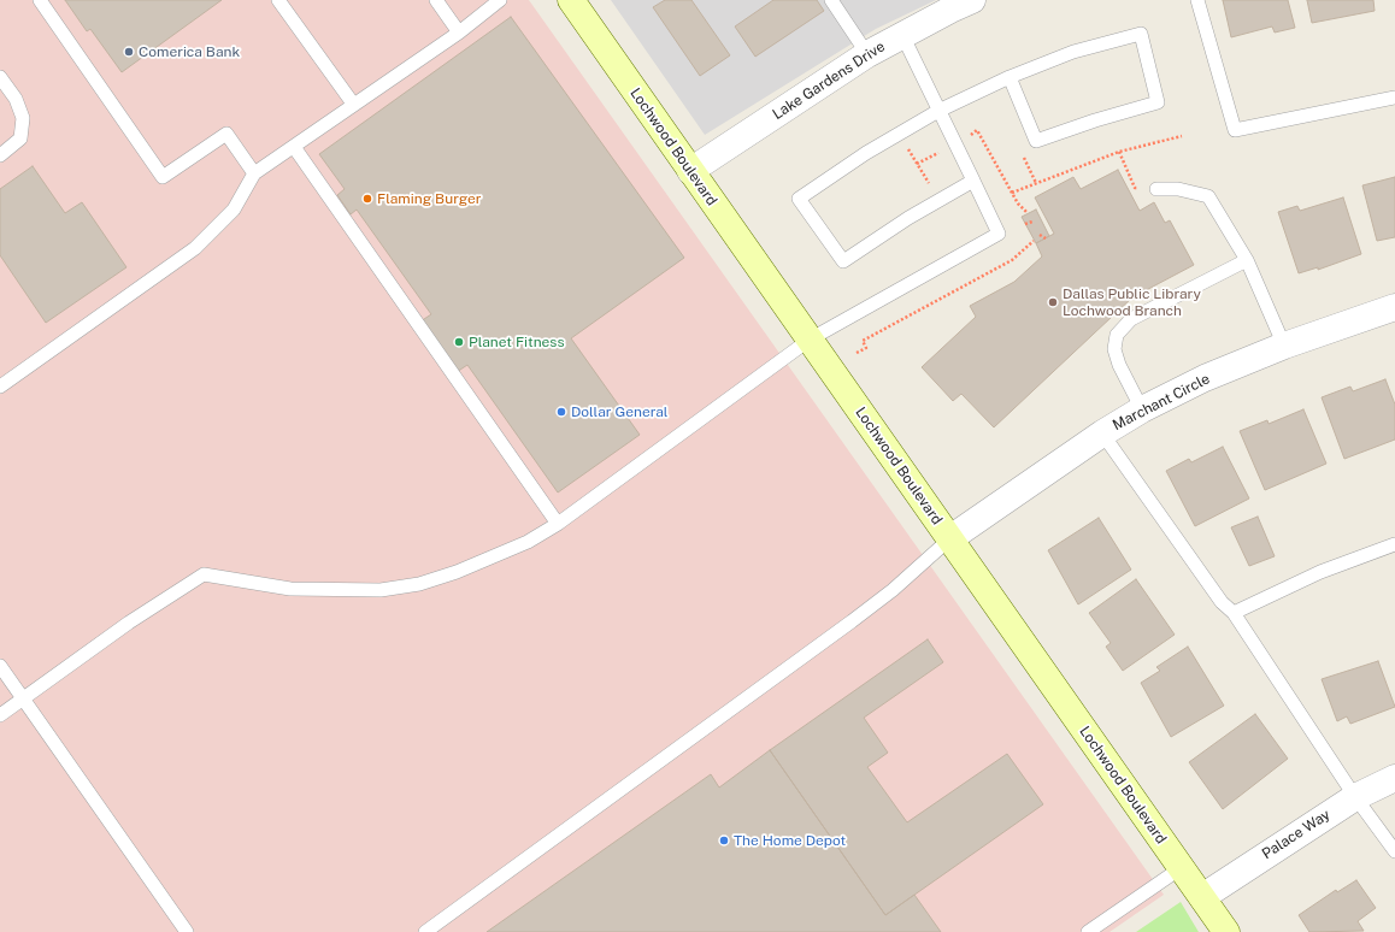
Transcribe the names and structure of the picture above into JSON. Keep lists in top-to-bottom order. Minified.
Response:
{"streets":{"street":["Lake Gardens Drive","Lochwood Boulevard","Marchant Circle","Palace Way"]},"crossings":[["Lake Gardens Drive","Lochwood Boulevard"],["Lochwood Boulevard","Marchant Circle"],["Lochwood Boulevard","Palace Way"]],"places":["Comerica Bank","Flaming Burger","Dallas Public Library Lochwood Branch","Planet Fitness","Dollar General","The Home Depot"]}
